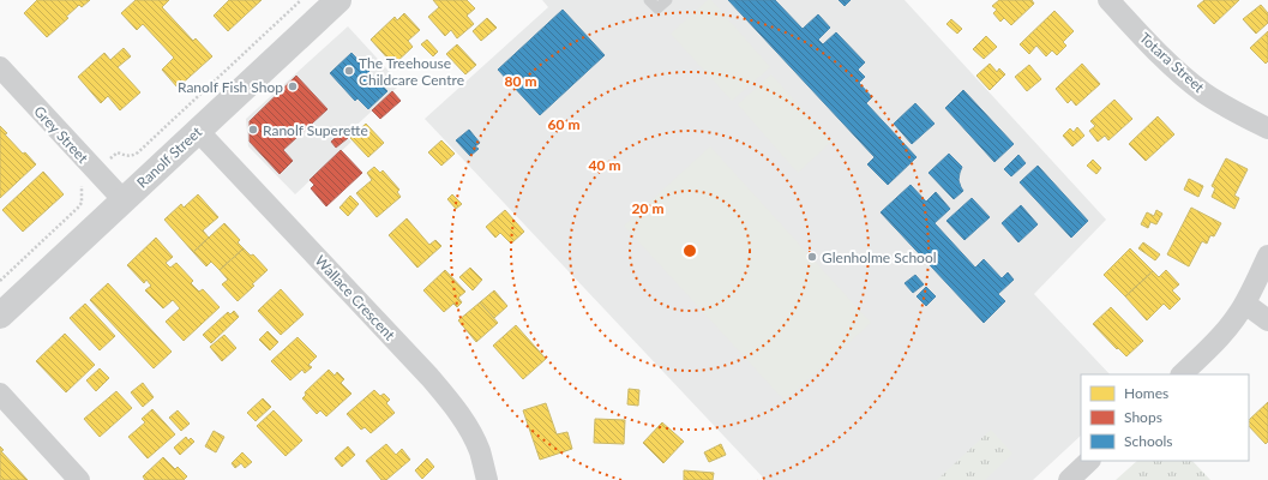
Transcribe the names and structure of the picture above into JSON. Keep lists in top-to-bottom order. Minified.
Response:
{"streets":{"street":["Totara Street","Grey Street","Ranolf Street","Wallace Crescent"]},"crossings":[["Grey Street","Ranolf Street"],["Ranolf Street","Wallace Crescent"]],"places":["The Treehouse Childcare Centre","Ranolf Fish Shop","Ranolf Superette","Glenholme School"],"legend":["Homes","Shops","Schools"],"rings":["80 m","60 m","40 m","20 m"]}
